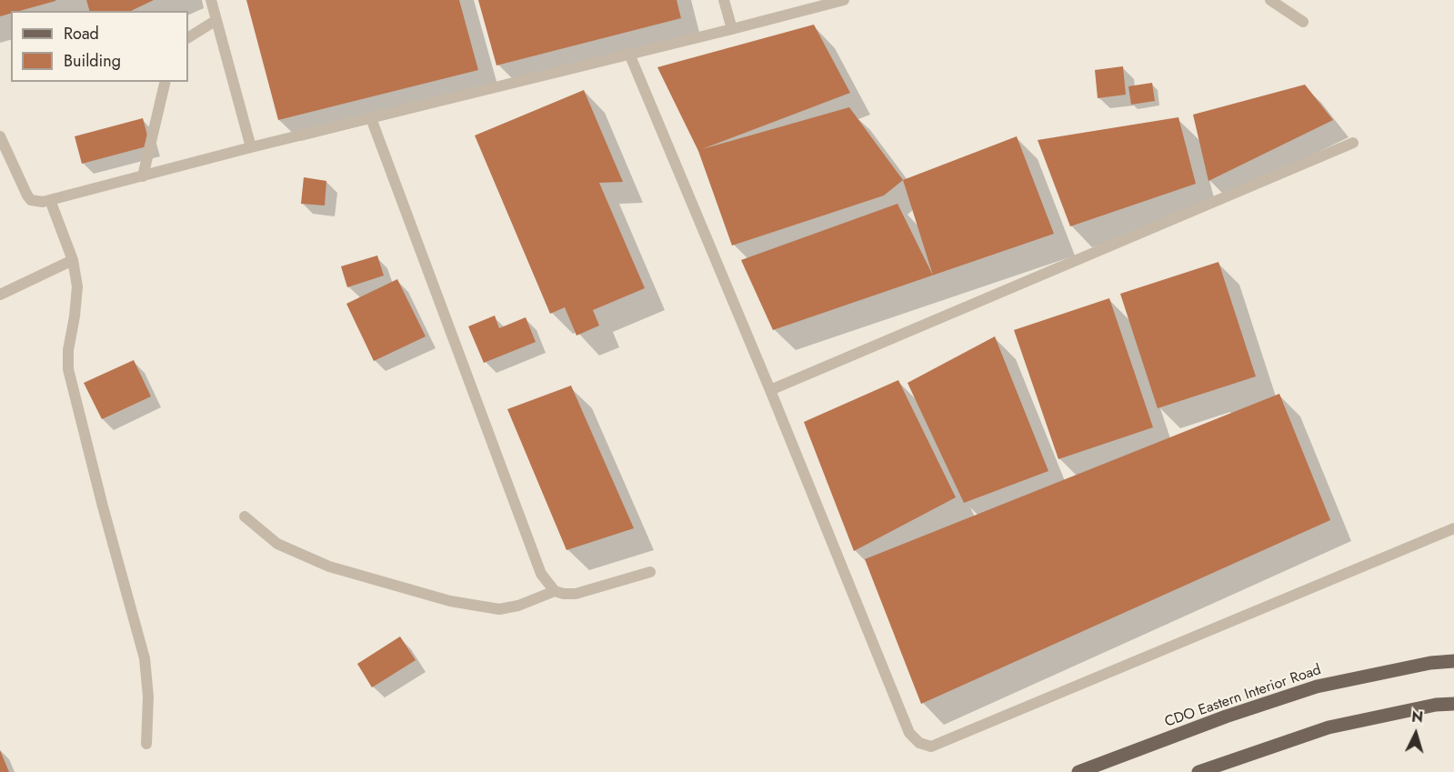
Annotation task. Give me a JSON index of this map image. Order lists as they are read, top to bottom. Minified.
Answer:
{"streets":{"main road":["CDO Eastern Interior Road"]},"legend":["Road","Building"],"north":"top"}
